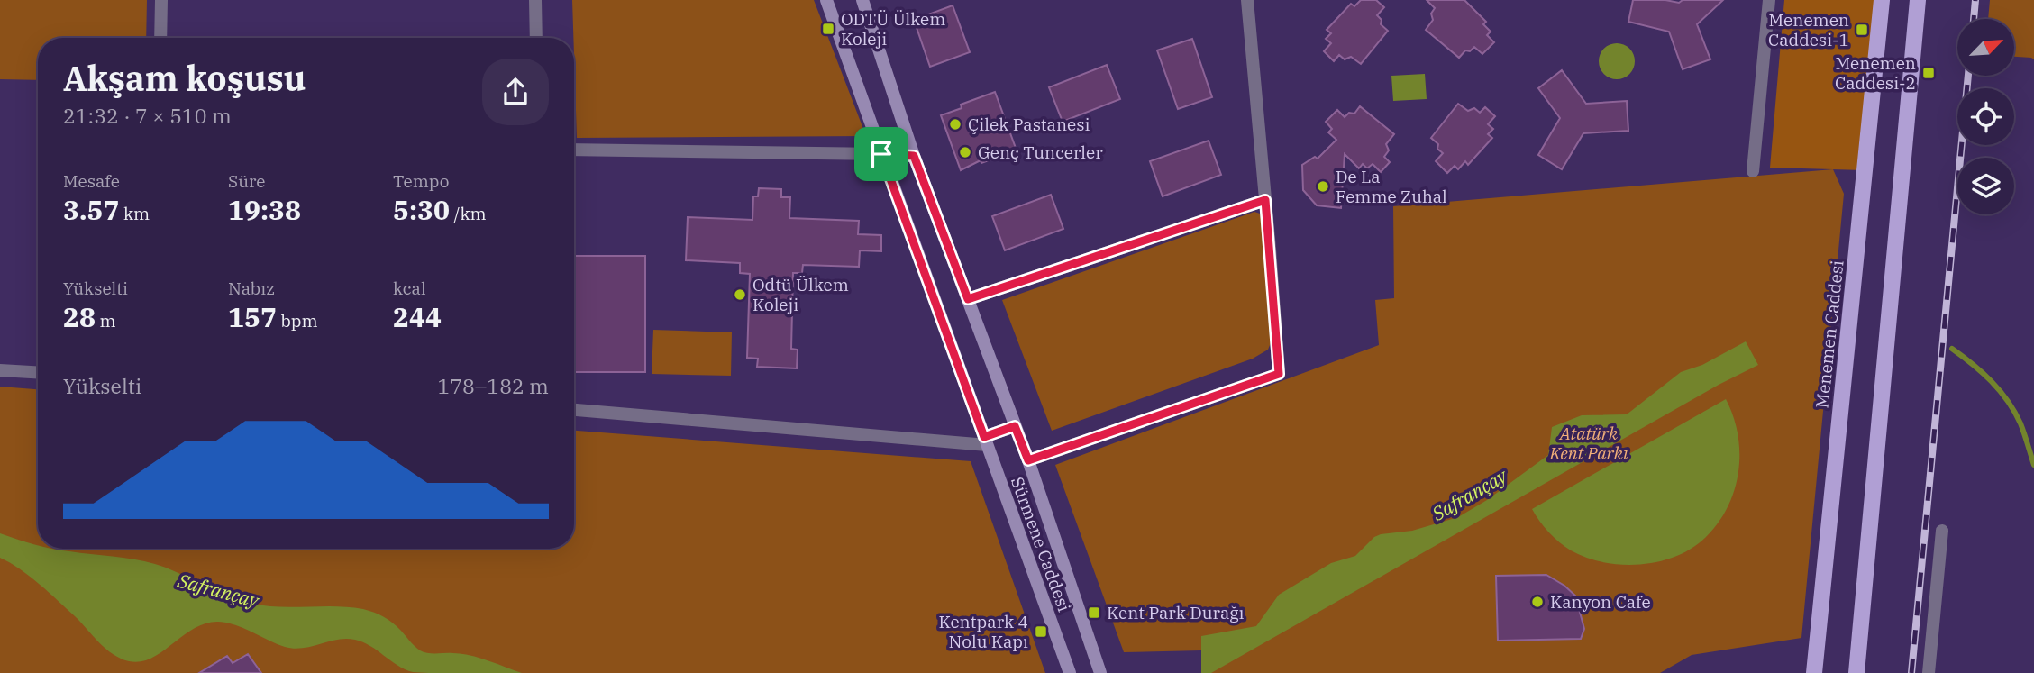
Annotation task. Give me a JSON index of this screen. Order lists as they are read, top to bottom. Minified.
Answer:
{"streets":{"main road":["Menemen Caddesi","Sürmene Caddesi"]},"water":["Safrançay"],"parks":["Atatürk Kent Parkı"],"places":{"transit":["ODTÜ Ülkem Koleji","Menemen Caddesi-1","Menemen Caddesi-2","Kent Park Durağı","Kentpark 4 Nolu Kapı"],"other":["Çilek Pastanesi","Genç Tuncerler","De La Femme Zuhal","Odtü Ülkem Koleji","Kanyon Cafe"]},"north":"top right","page":{"heading":["Akşam koşusu","21:32 · 7 × 510 m"],"stats":[["Mesafe","3.57 km"],["Süre","19:38"],["Tempo","5:30 /km"],["Yükselti","28 m"],["Nabız","157 bpm"],["kcal","244"]],"chart":["Yükselti","178–182 m"]}}
